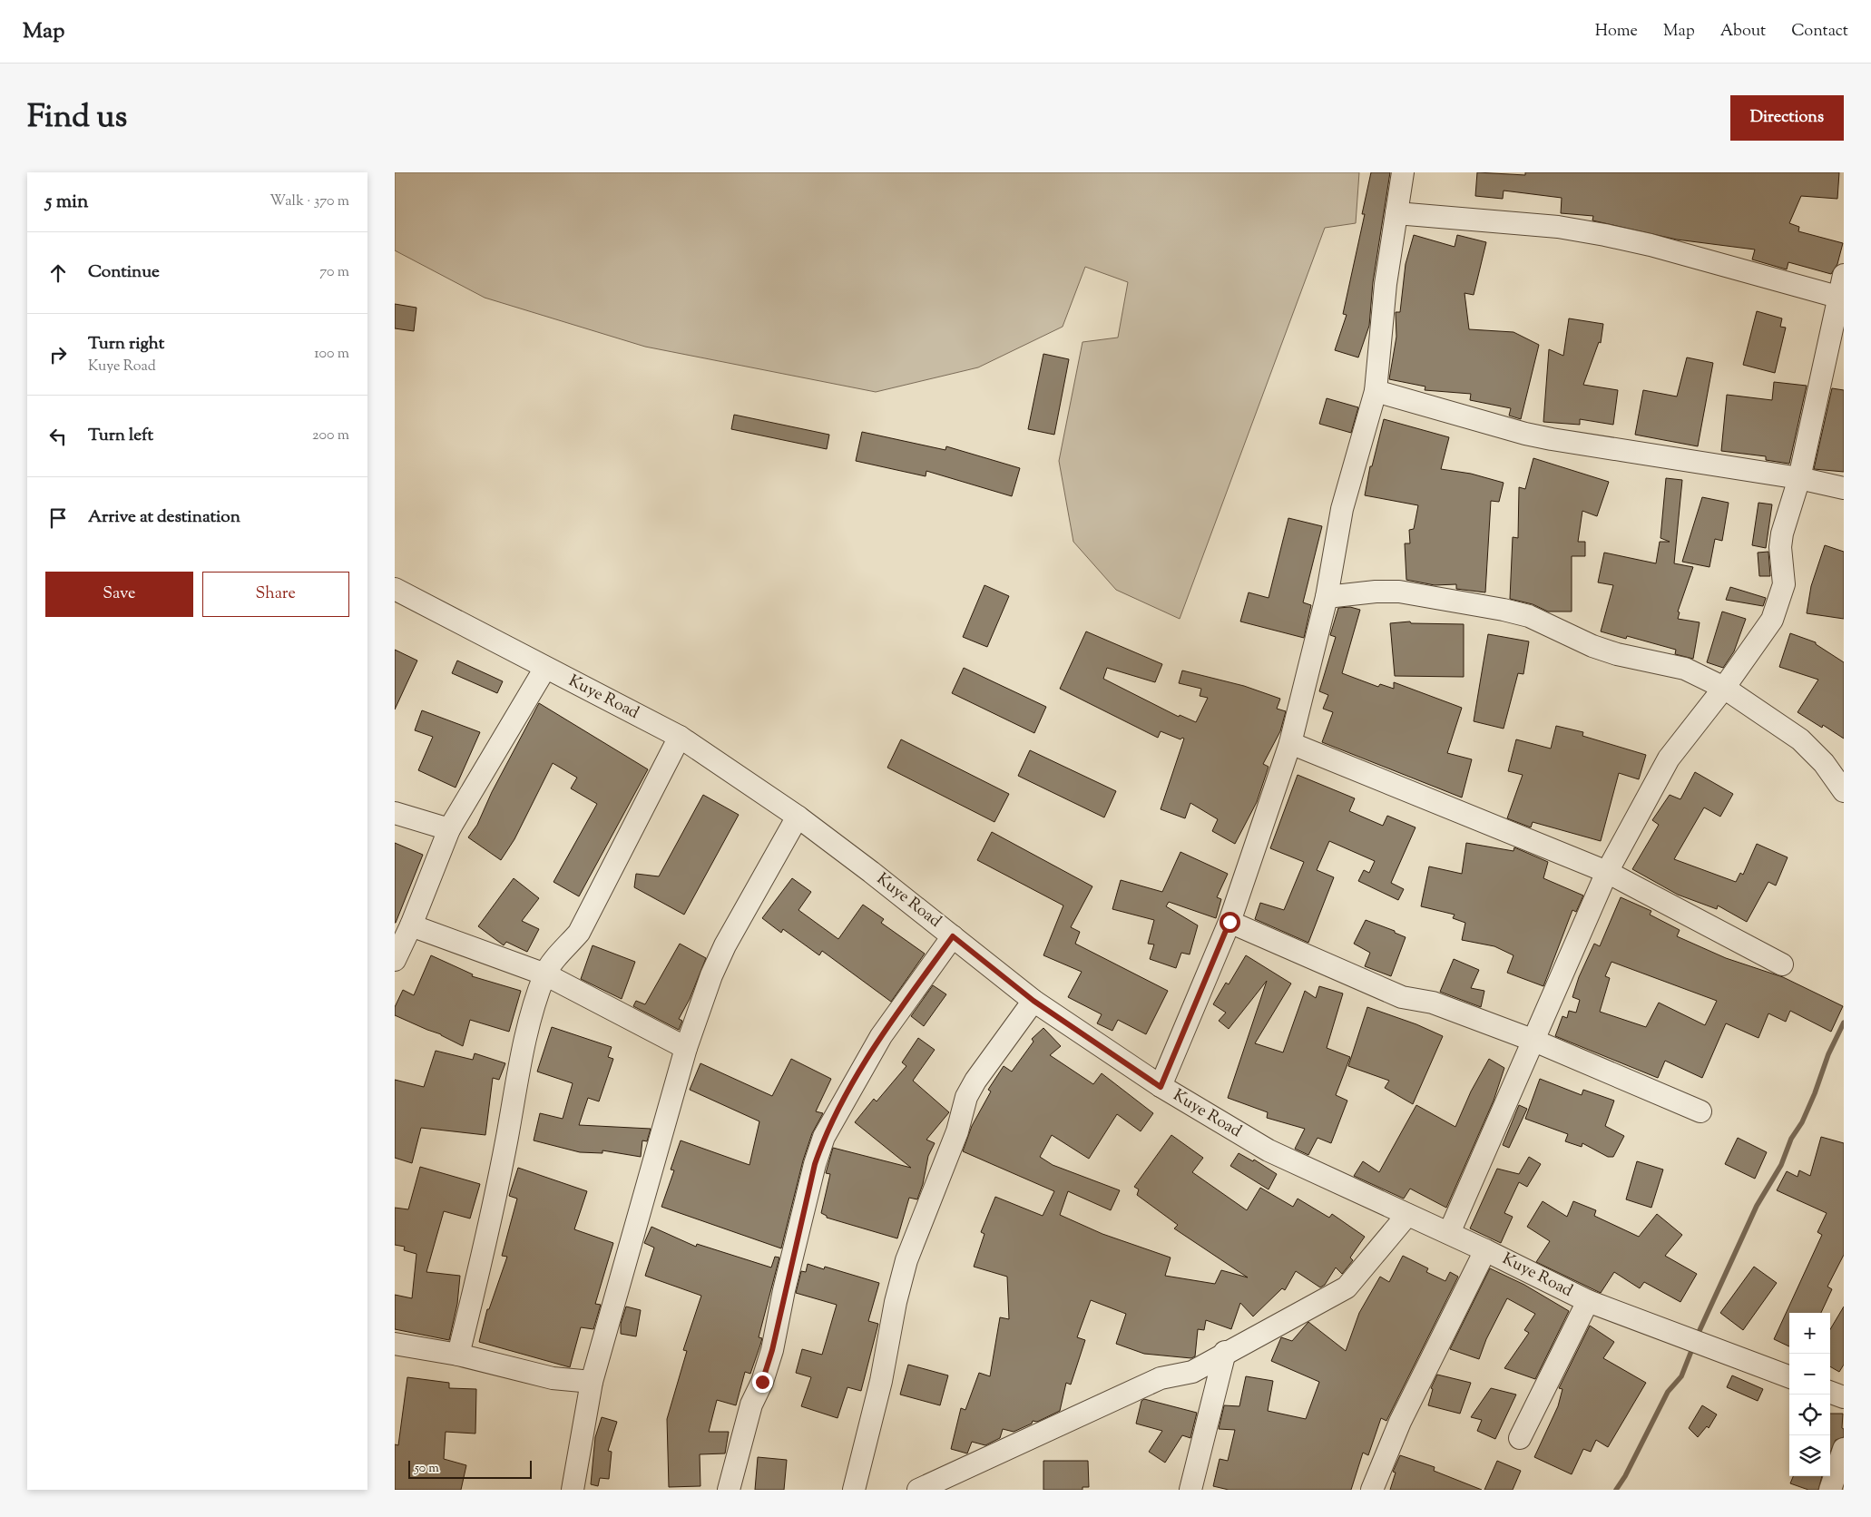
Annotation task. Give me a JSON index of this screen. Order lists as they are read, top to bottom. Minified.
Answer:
{"streets":{"street":["Kuye Road"]},"scale_bar":"50 m","page":{"header":"Map","nav":["Home","Map","About","Contact"],"title":"Find us","buttons":["Directions",["Save","Share"]],"heading":["5 min","Walk · 370 m"],"list":[["Continue","70 m"],["Turn right","Kuye Road","100 m"],["Turn left","200 m"],"Arrive at destination"],"map_buttons":["+","−"],"scale":"50 m"}}
